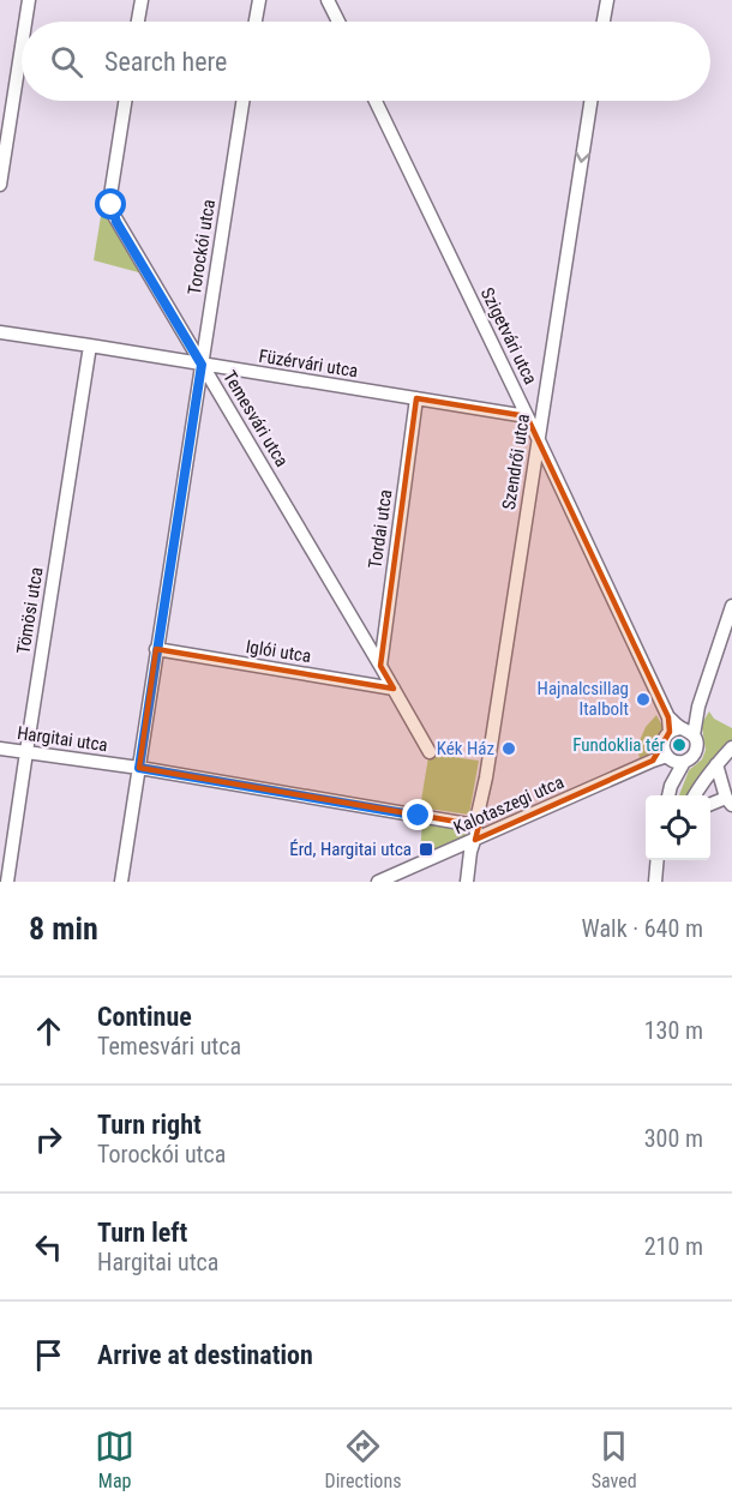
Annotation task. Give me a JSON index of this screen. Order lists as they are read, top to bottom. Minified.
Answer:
{"streets":{"street":["Torockói utca","Szigetvári utca","Füzérvári utca","Temesvári utca","Szendrői utca","Tordai utca","Tömösi utca","Iglói utca","Hargitai utca","Kalotaszegi utca"]},"crossings":[["Torockói utca","Füzérvári utca"],["Torockói utca","Temesvári utca"],["Torockói utca","Iglói utca"],["Torockói utca","Hargitai utca"],["Szigetvári utca","Füzérvári utca"],["Szigetvári utca","Szendrői utca"],["Szigetvári utca","Kalotaszegi utca"],["Füzérvári utca","Temesvári utca"],["Füzérvári utca","Tordai utca"],["Füzérvári utca","Tömösi utca"],["Temesvári utca","Tordai utca"],["Temesvári utca","Iglói utca"],["Szendrői utca","Hargitai utca"],["Szendrői utca","Kalotaszegi utca"],["Tömösi utca","Hargitai utca"]],"one_way":["Szendrői utca"],"places":{"other":["Hajnalcsillag Italbolt","Fundoklia tér","Kék Ház"],"transit":["Érd, Hargitai utca"]},"page":{"search":"Search here","heading":["8 min","Walk · 640 m"],"list":[["Continue","Temesvári utca","130 m"],["Turn right","Torockói utca","300 m"],["Turn left","Hargitai utca","210 m"],"Arrive at destination"],"nav":["Map","Directions","Saved"]}}
